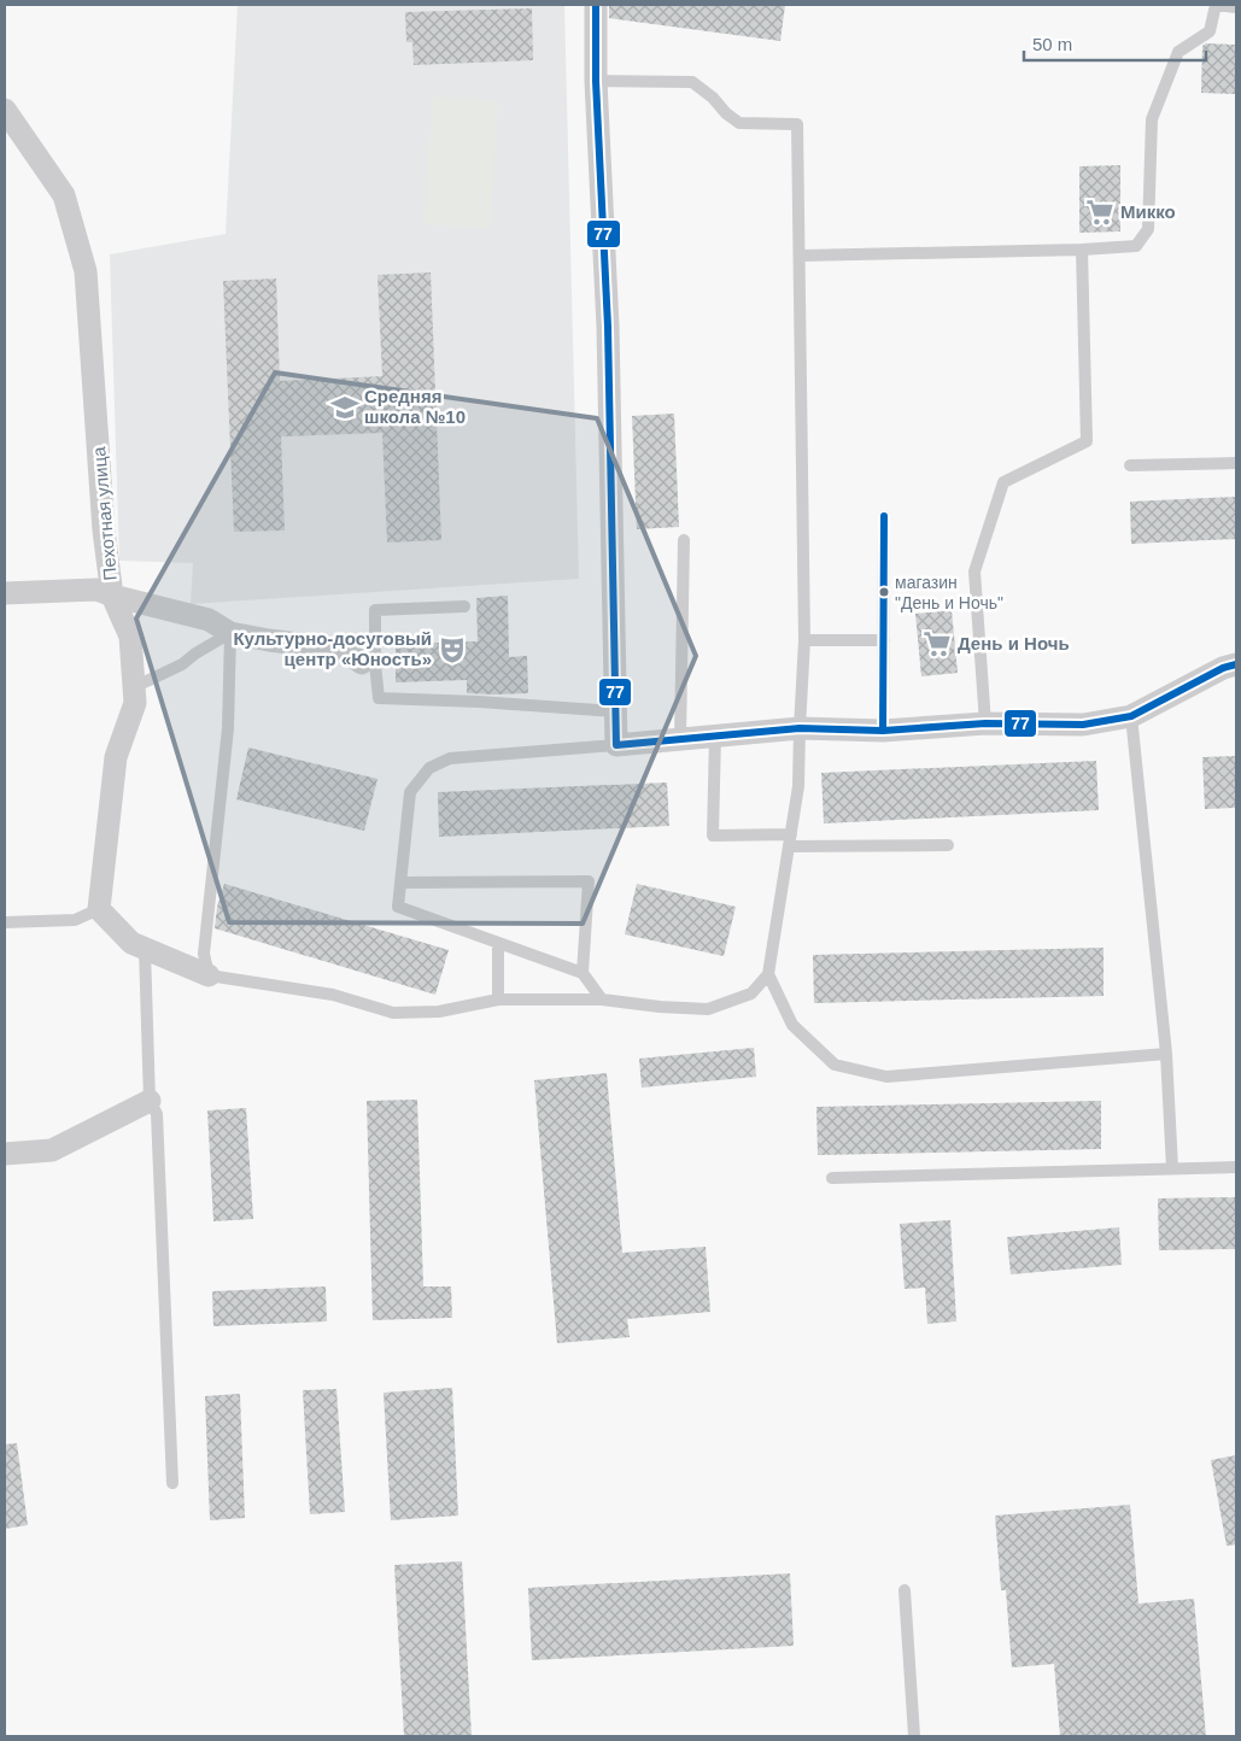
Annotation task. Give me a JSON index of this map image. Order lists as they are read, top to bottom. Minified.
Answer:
{"streets":{"street":["Пехотная улица"]},"places":{"supermarket":["Микко","День и Ночь"],"school or university":["Средняя школа №10"],"other":["магазин \"День и Ночь\""],"theatre":["Культурно-досуговый центр «Юность»"]},"lines":["transit line 77"],"scale_bar":"50 m"}
